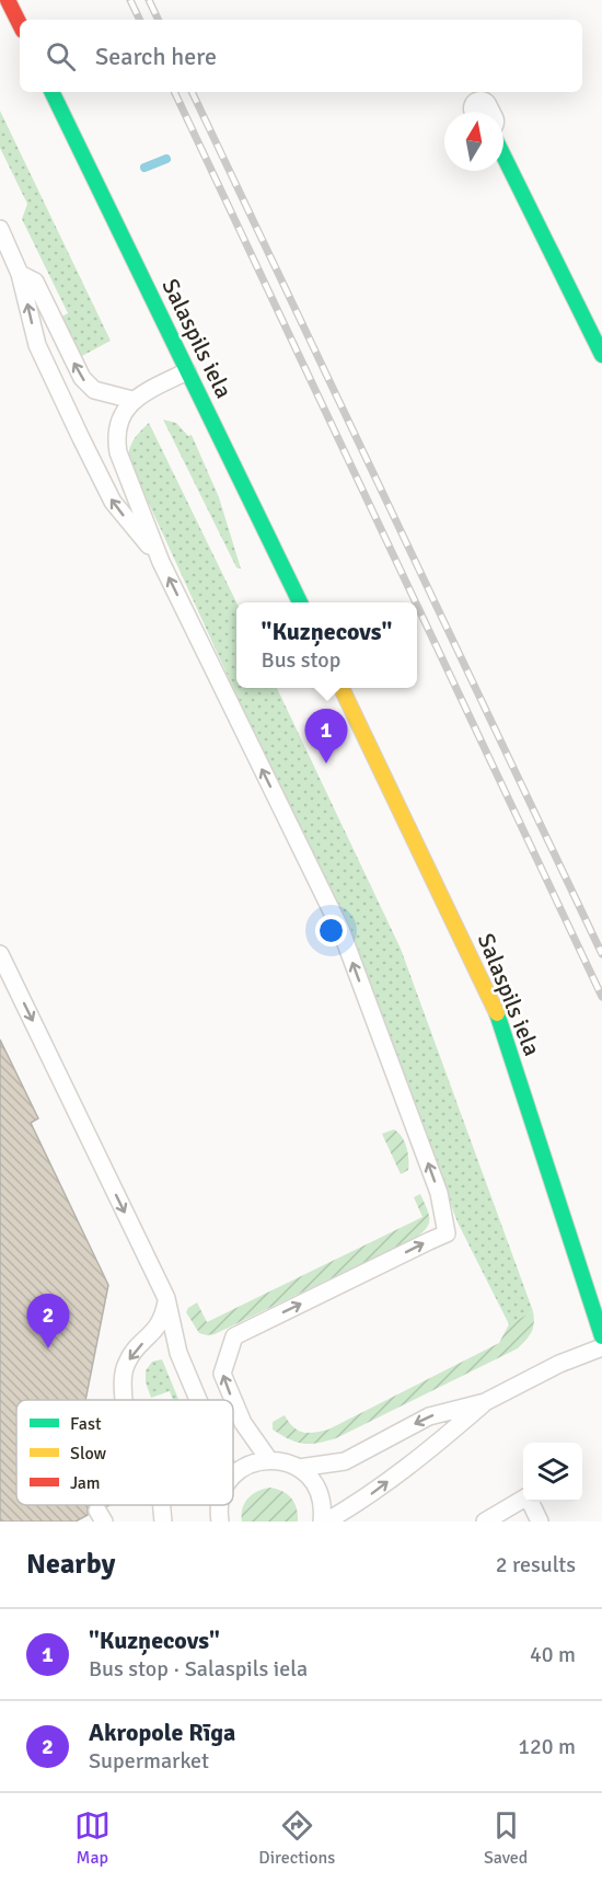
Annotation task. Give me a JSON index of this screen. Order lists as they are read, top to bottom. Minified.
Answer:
{"streets":{"street":["Salaspils iela"]},"legend":["Fast","Slow","Jam"],"north":"top","page":{"search":"Search here","popup":["\"Kuzņecovs\"","Bus stop"],"pins":["1","2"],"heading":["Nearby","2 results"],"list":[{"mark":"1","name":"\"Kuzņecovs\"","note":"Bus stop · Salaspils iela","value":"40 m"},{"mark":"2","name":"Akropole Rīga","note":"Supermarket","value":"120 m"}],"nav":["Map","Directions","Saved"]}}
